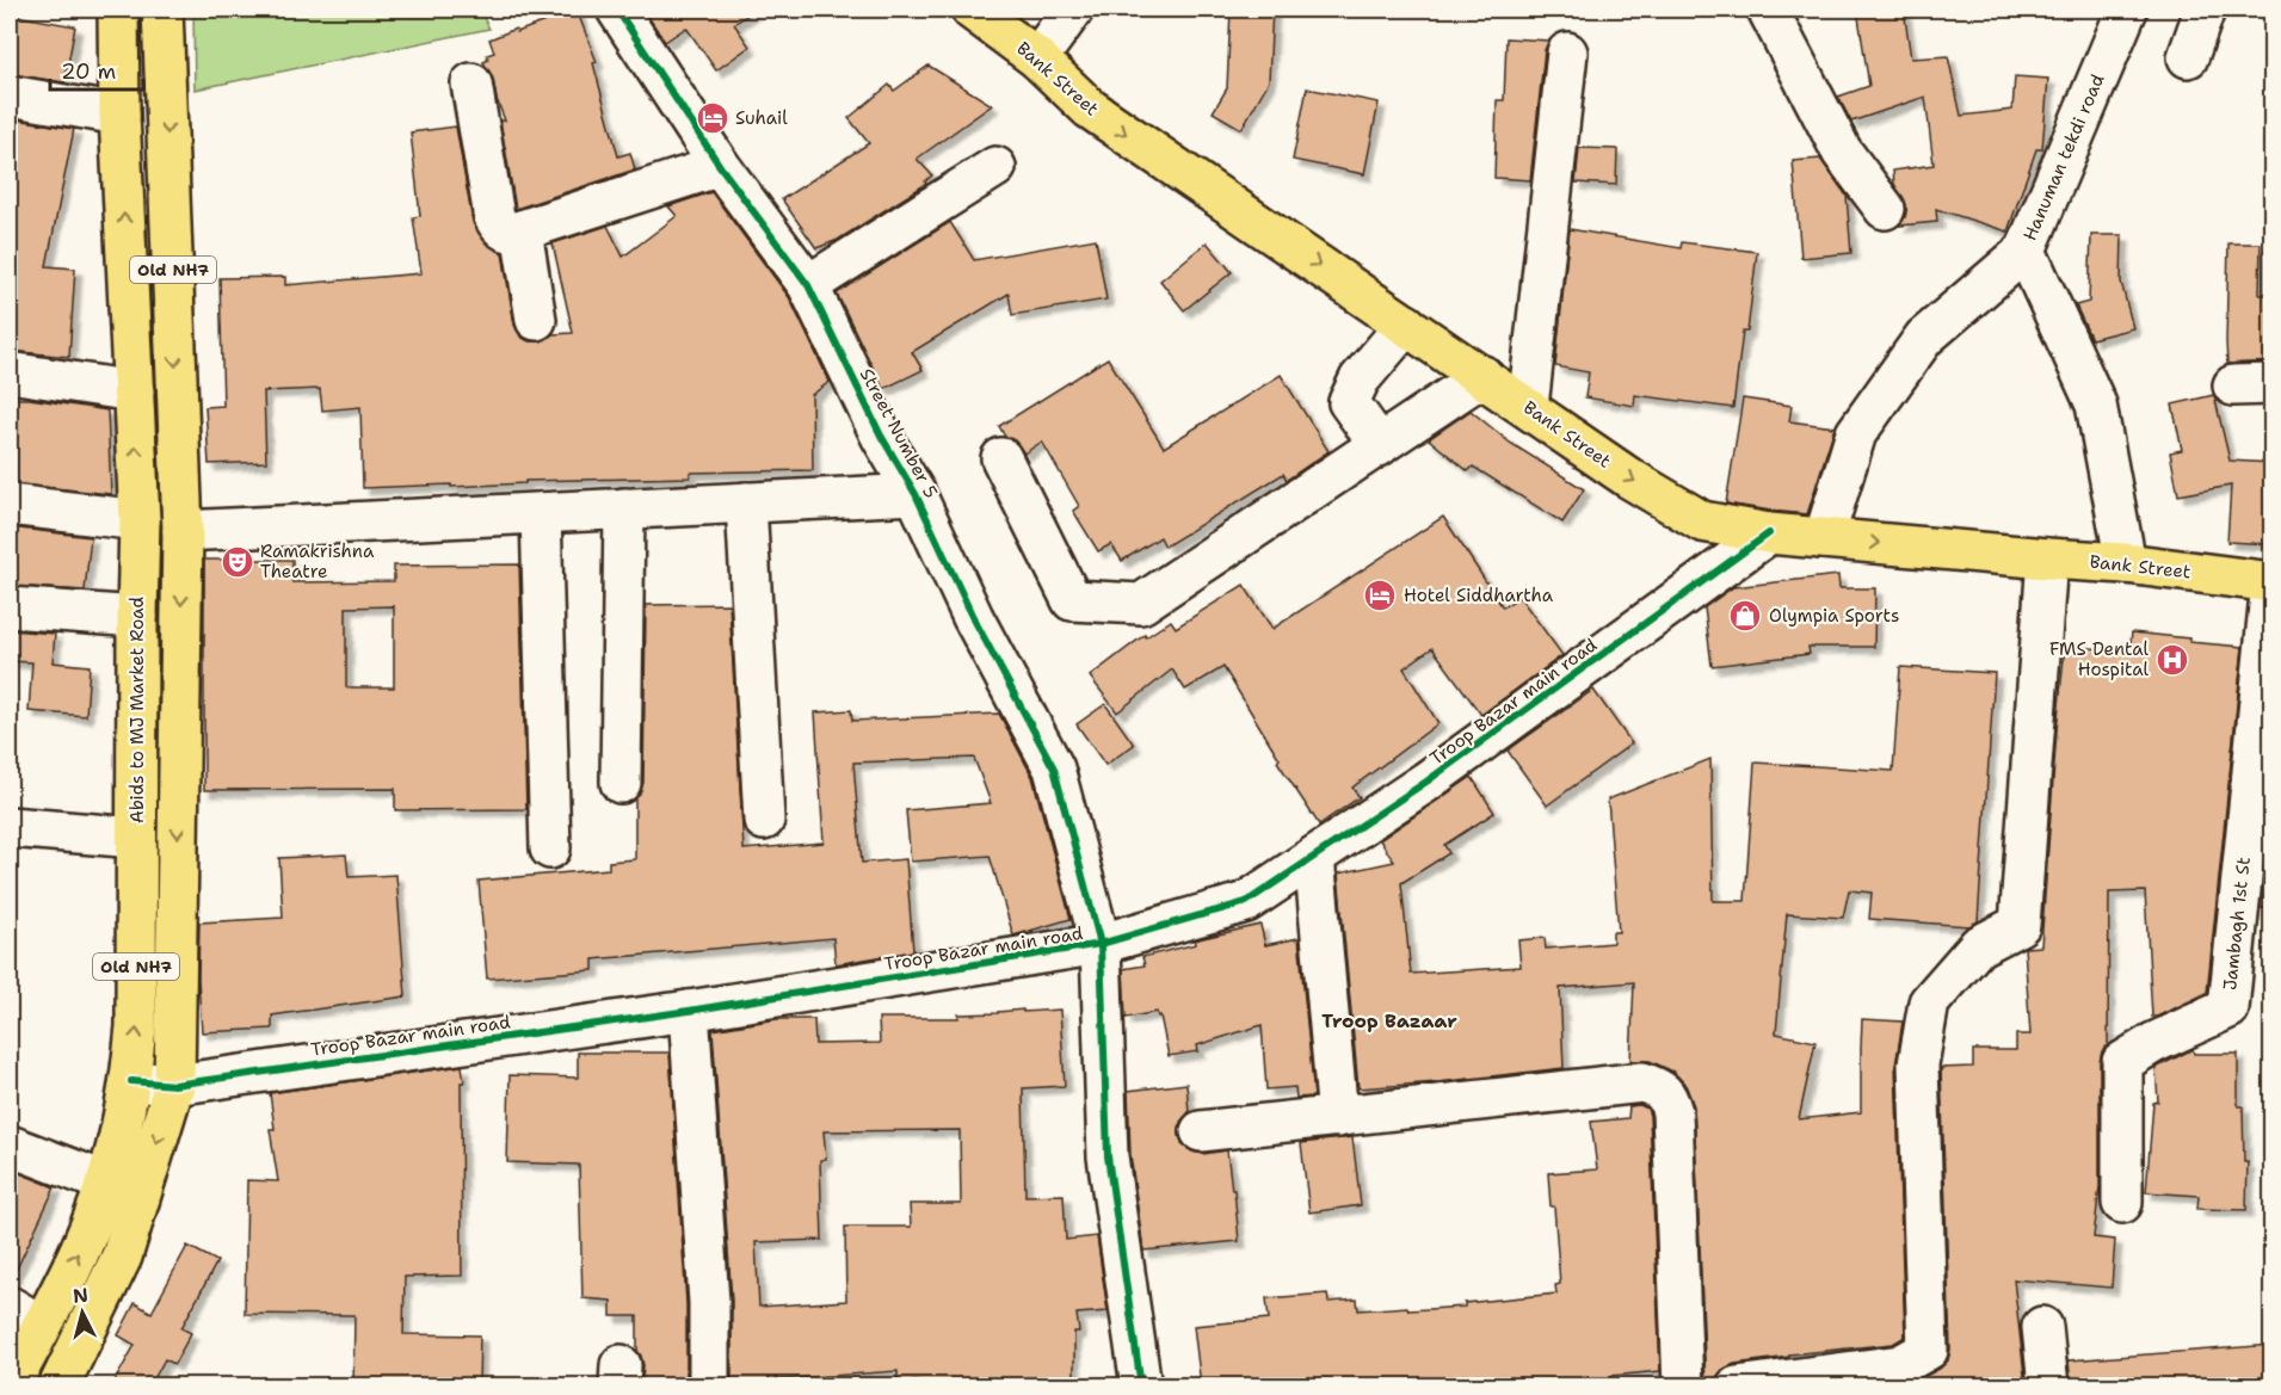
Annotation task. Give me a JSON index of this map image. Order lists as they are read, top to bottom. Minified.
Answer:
{"streets":{"main road":["Bank Street","Old NH7","Abids to MJ Market Road"],"street":["Hanuman tekdi road","Street Number 5","Troop Bazar main road","Jambagh 1st St"]},"crossings":[["Bank Street","Hanuman tekdi road"],["Bank Street","Troop Bazar main road"],["Bank Street","Jambagh 1st St"],["Old NH7","Troop Bazar main road"],["Street Number 5","Troop Bazar main road"],["Troop Bazar main road","Abids to MJ Market Road"]],"one_way":["Bank Street"],"districts":["Troop Bazaar"],"places":{"hotel":["Suhail","Hotel Siddhartha"],"theatre":["Ramakrishna Theatre"],"shop":["Olympia Sports"],"hospital":["FMS Dental Hospital"]},"scale_bar":"20 m","north":"top"}
